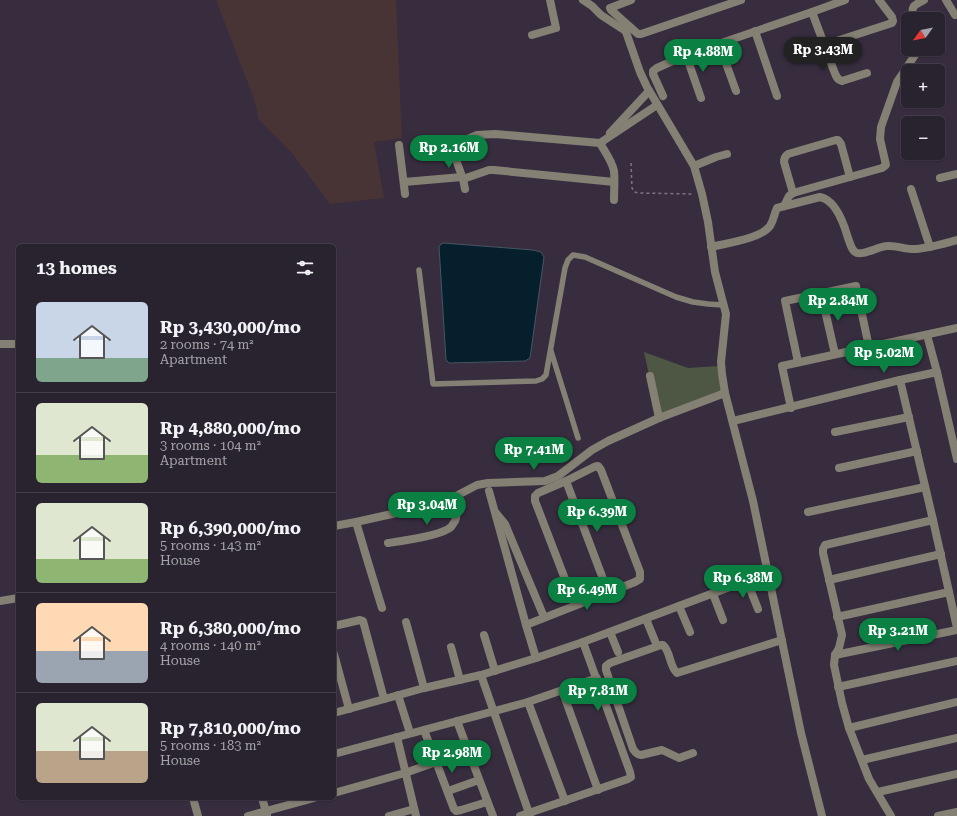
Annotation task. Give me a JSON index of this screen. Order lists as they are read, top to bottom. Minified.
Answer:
{"north":"bottom left","page":{"map_buttons":["+","−"],"price":["Rp 3.43M","Rp 4.88M","Rp 2.16M","Rp 2.84M","Rp 5.02M","Rp 7.41M","Rp 3.04M","Rp 6.39M","Rp 6.38M","Rp 6.49M","Rp 3.21M","Rp 7.81M","Rp 2.98M"],"heading":"13 homes","list":[{"name":"Rp 3,430,000/mo","note":"2 rooms · 74 m² · Apartment"},{"name":"Rp 4,880,000/mo","note":"3 rooms · 104 m² · Apartment"},{"name":"Rp 6,390,000/mo","note":"5 rooms · 143 m² · House"},{"name":"Rp 6,380,000/mo","note":"4 rooms · 140 m² · House"},{"name":"Rp 7,810,000/mo","note":"5 rooms · 183 m² · House"}]}}
